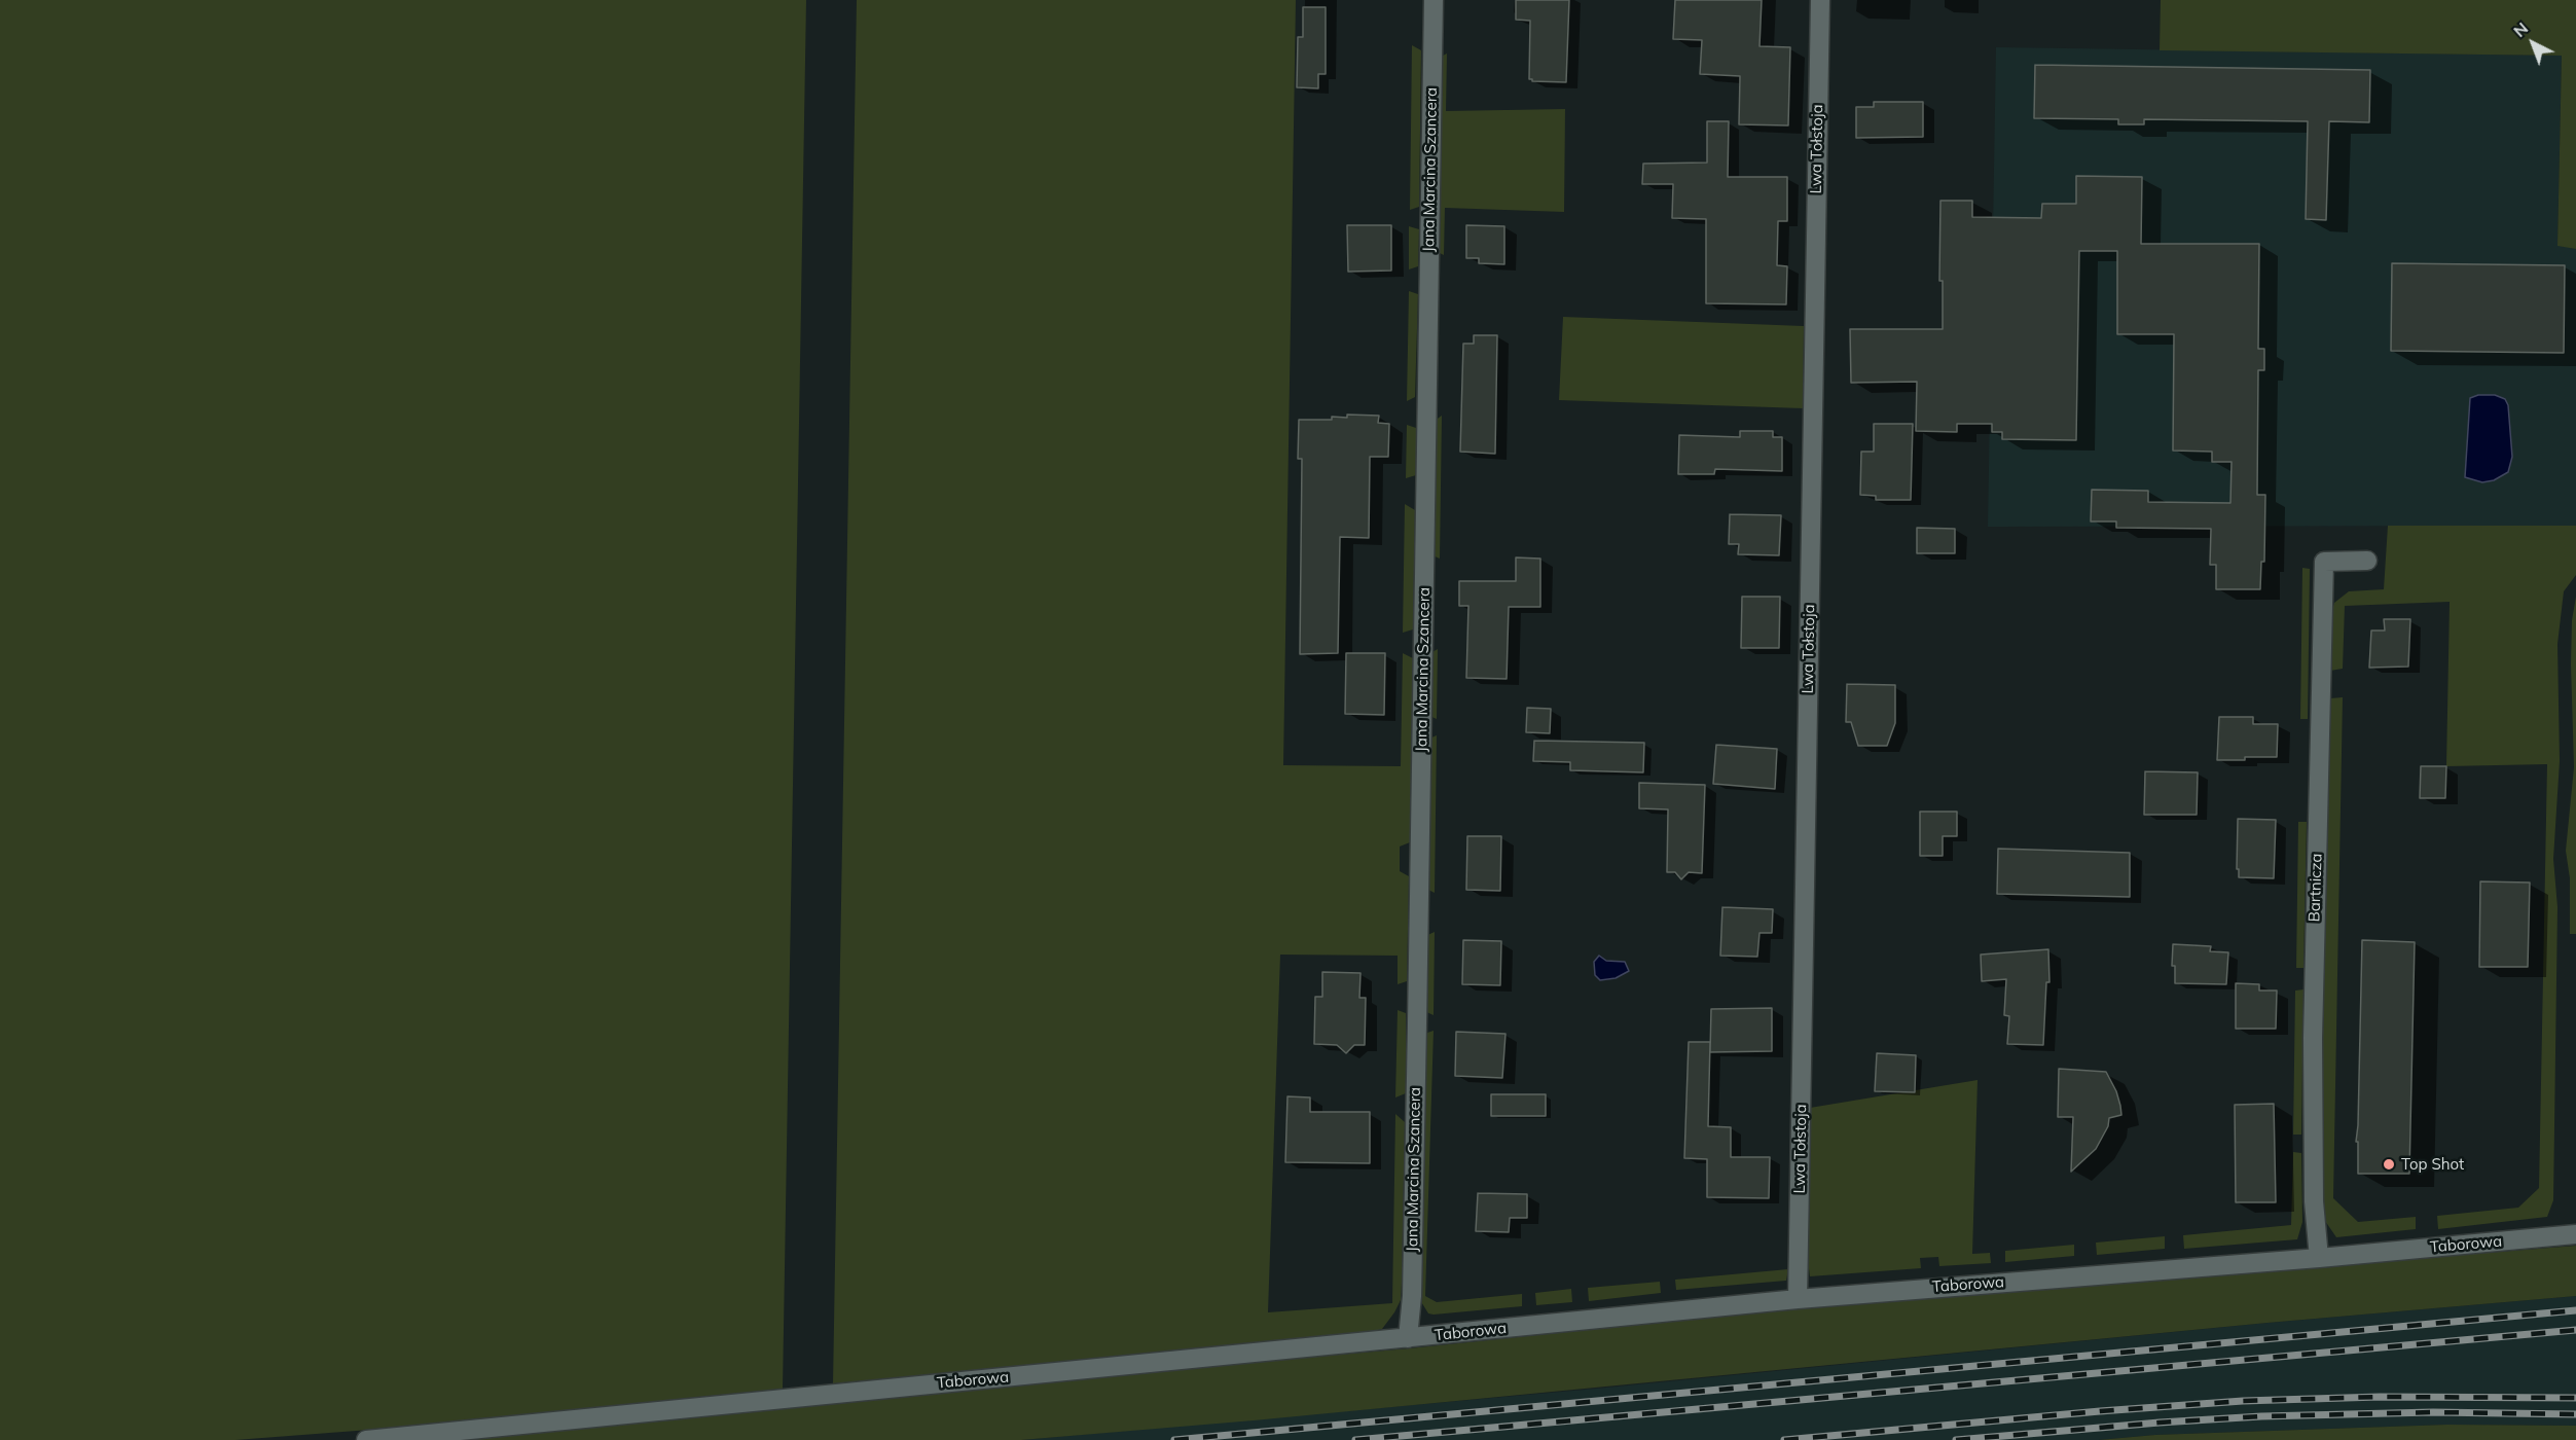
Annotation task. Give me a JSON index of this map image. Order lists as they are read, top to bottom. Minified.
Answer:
{"streets":{"street":["Lwa Tołstoja","Jana Marcina Szancera","Bartnicza","Taborowa"]},"crossings":[["Lwa Tołstoja","Taborowa"],["Jana Marcina Szancera","Taborowa"],["Bartnicza","Taborowa"]],"places":["Top Shot"],"north":"top left"}
